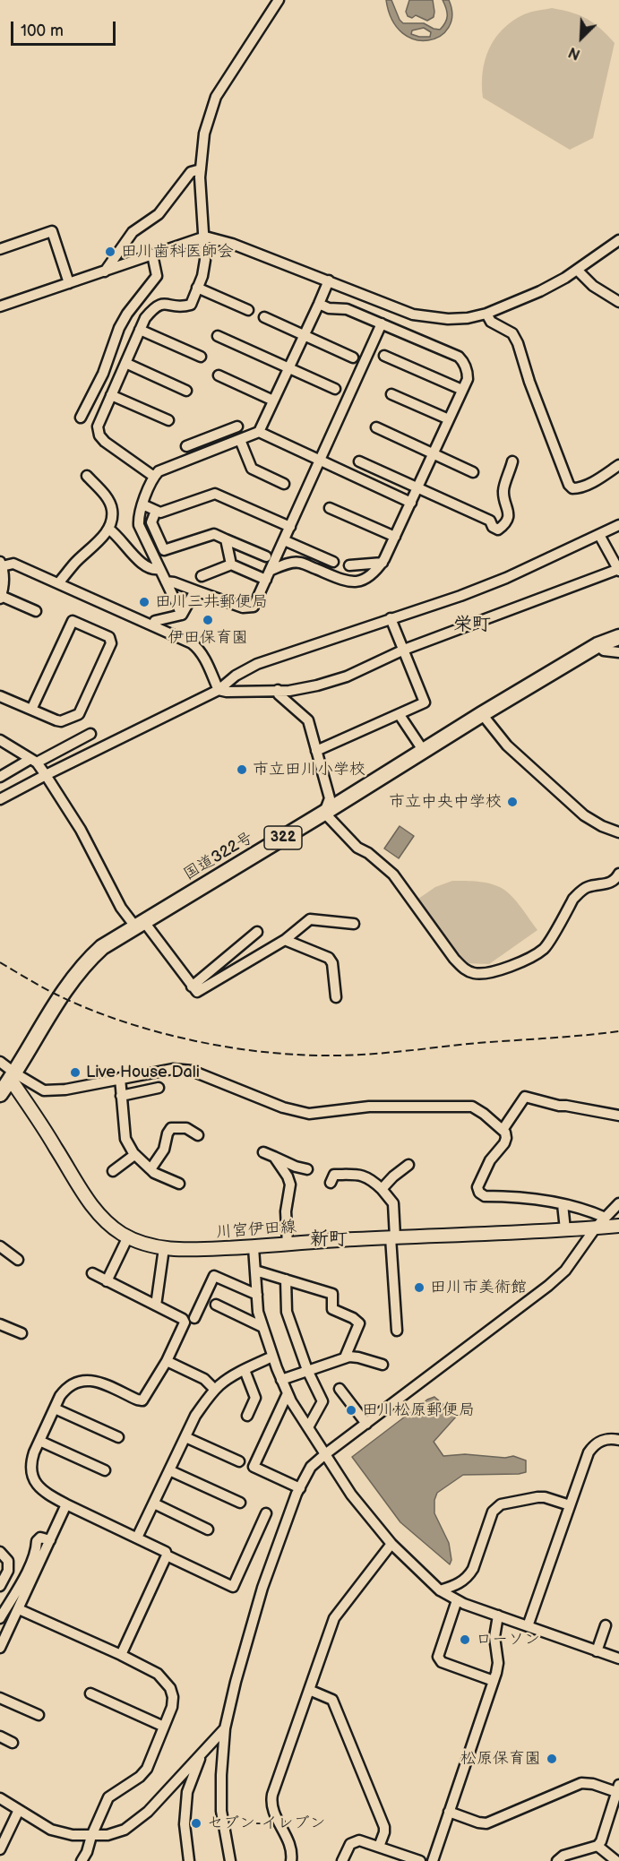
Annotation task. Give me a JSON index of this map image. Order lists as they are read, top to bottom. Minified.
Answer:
{"streets":{"highway":["322","国道322号"],"main road":["川宮伊田線"]},"crossings":[["国道322号","川宮伊田線"]],"districts":["栄町","新町"],"places":["田川歯科医師会","田川三井郵便局","伊田保育園","市立田川小学校","市立中央中学校","Live House Dali","田川市美術館","田川松原郵便局","ローソン","松原保育園","セブン-イレブン"],"scale_bar":"100 m","north":"bottom left"}
